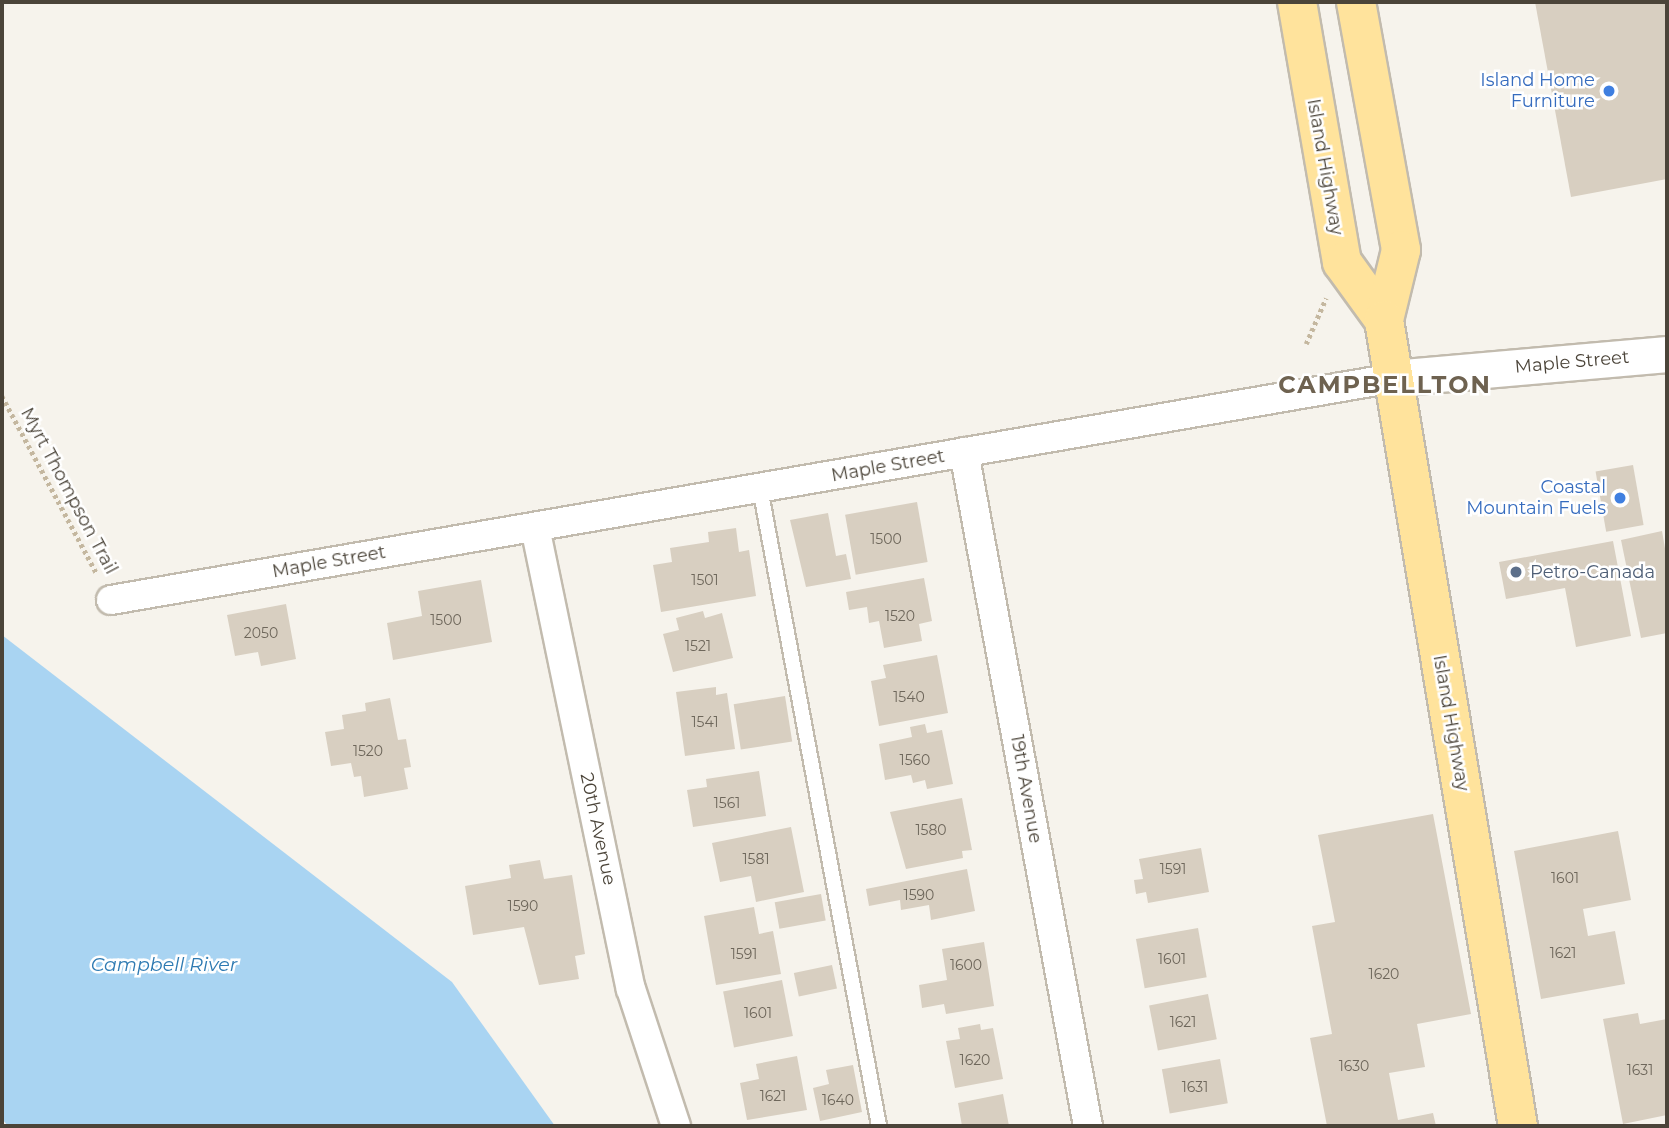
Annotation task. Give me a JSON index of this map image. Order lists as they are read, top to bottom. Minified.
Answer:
{"streets":{"main road":["Island Highway"],"street":["Maple Street","19th Avenue","20th Avenue"],"path":["Myrt Thompson Trail"]},"crossings":[["Island Highway","Maple Street"],["Maple Street","Myrt Thompson Trail"],["Maple Street","19th Avenue"],["Maple Street","20th Avenue"]],"districts":["CAMPBELLTON"],"water":["Campbell River"],"places":["Island Home Furniture","Coastal Mountain Fuels","Petro-Canada"],"house_numbers":["1500","1501","1520","1500","2050","1521","1540","1541","1520","1560","1561","1580","1581","1591","1601","1590","1590","1621","1591","1601","1600","1620","1601","1621","1620","1630","1631","1631","1621","1640"]}
